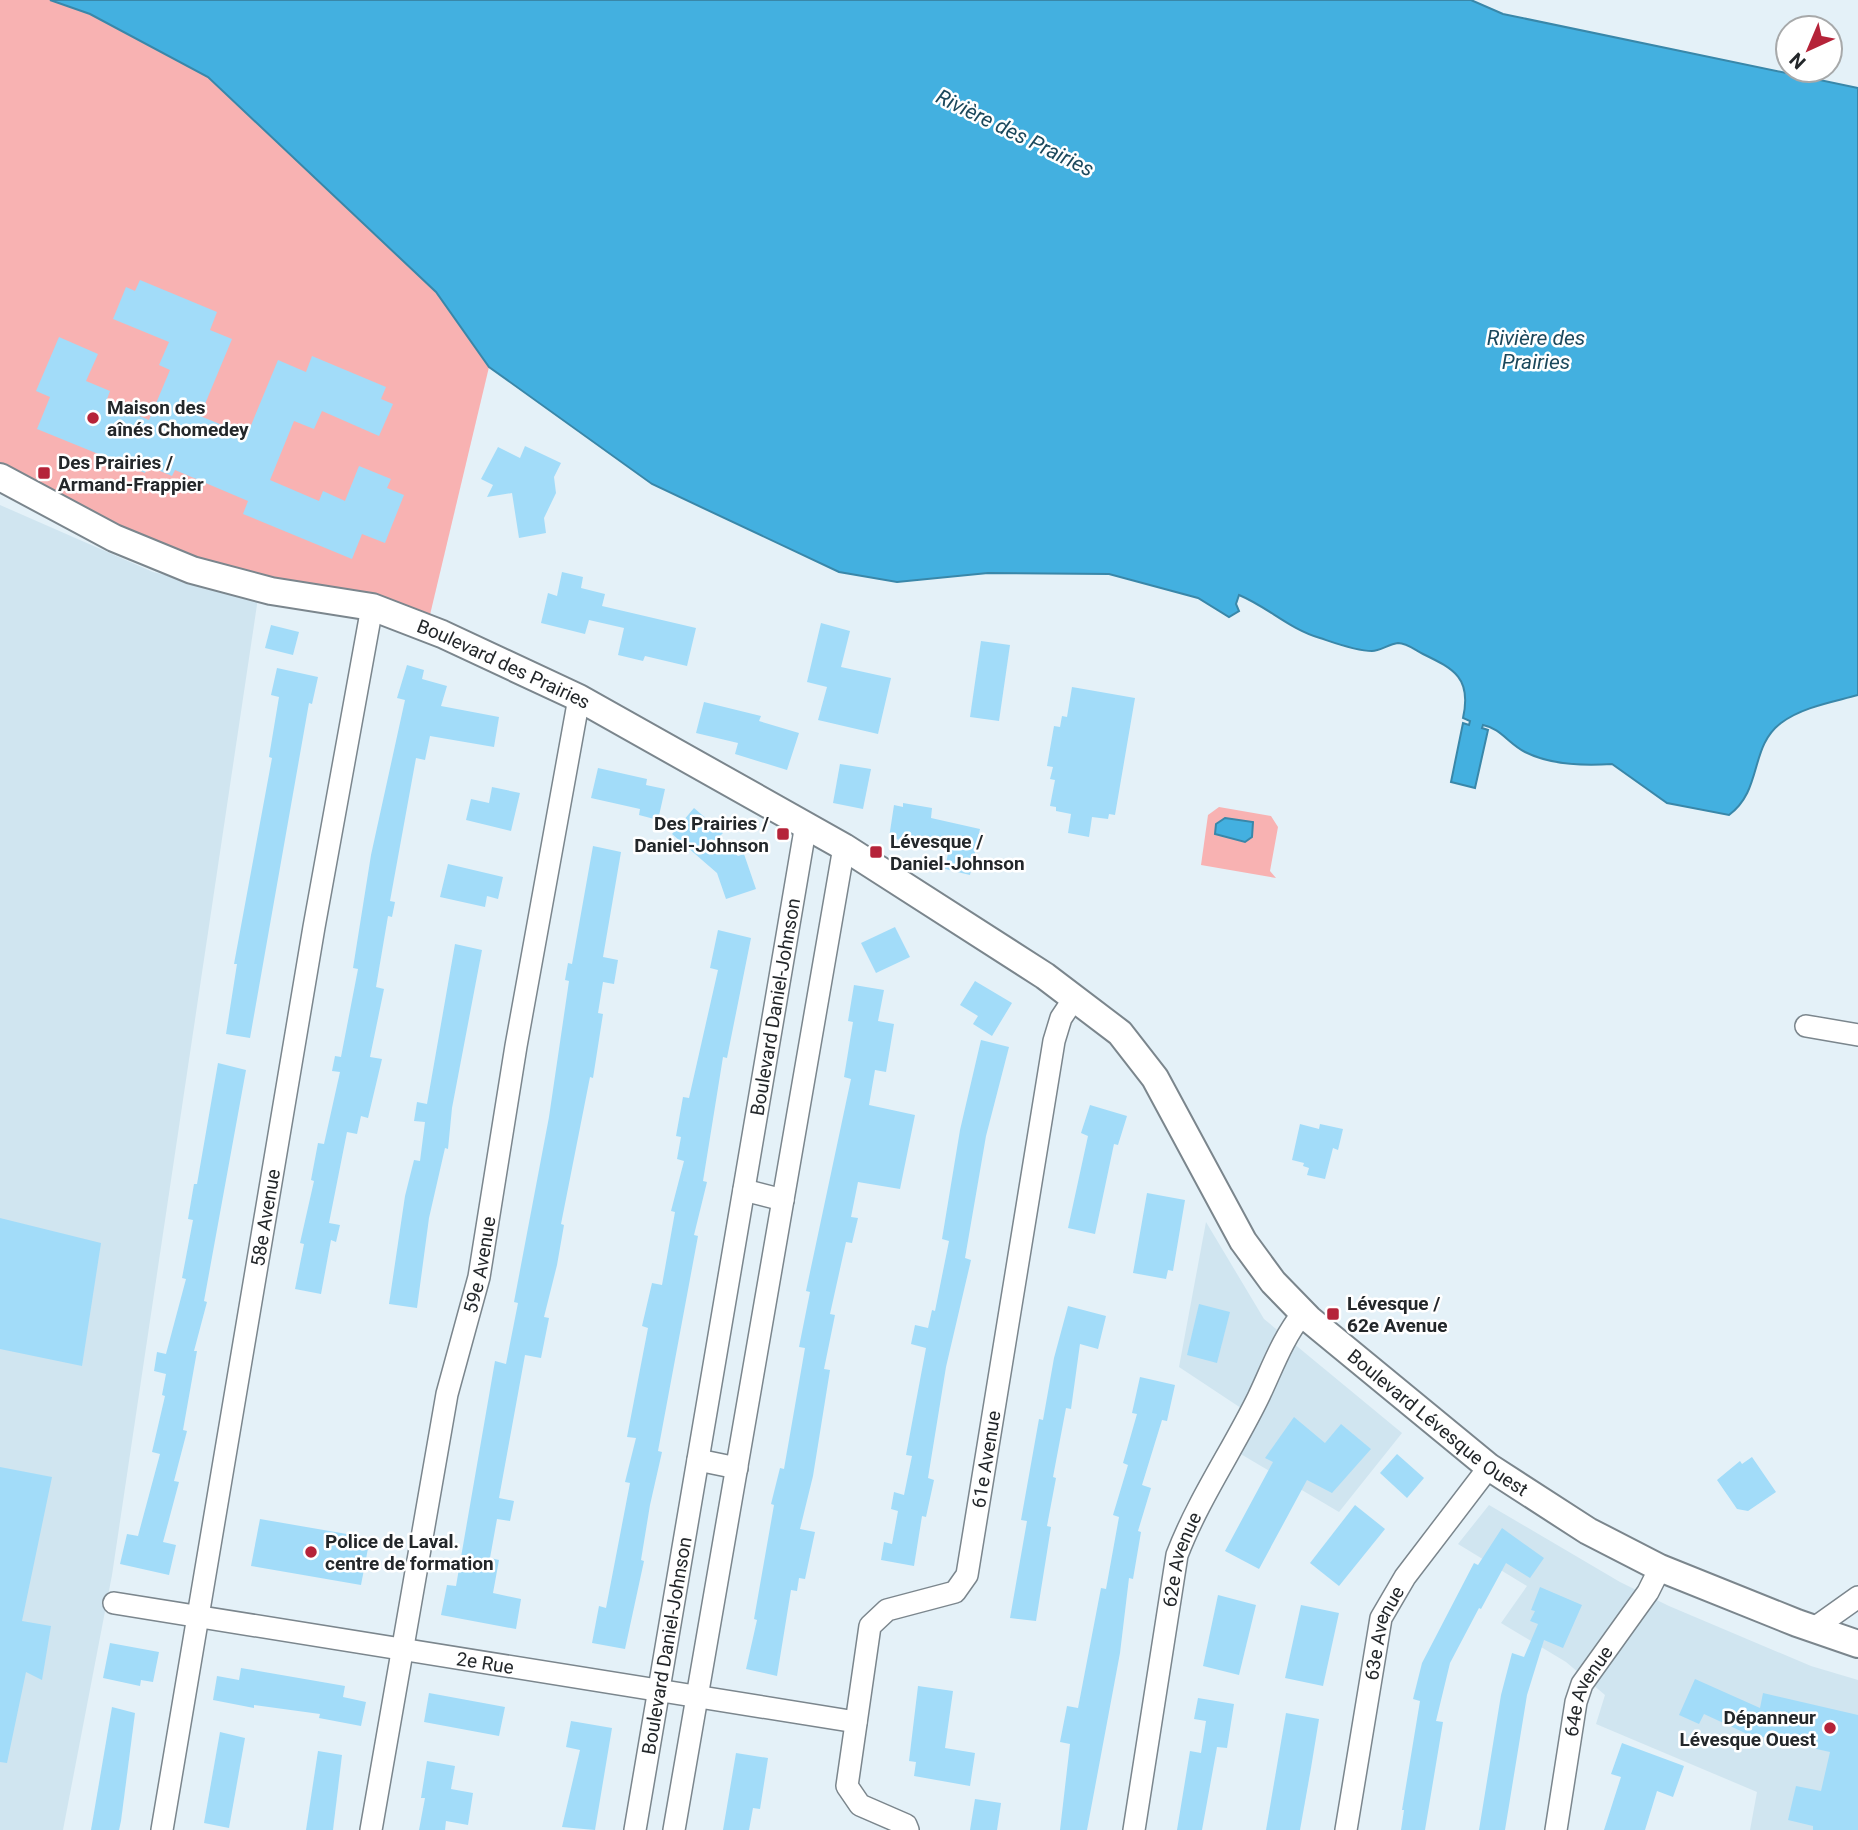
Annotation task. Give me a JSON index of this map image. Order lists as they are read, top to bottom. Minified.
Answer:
{"streets":{"street":["Boulevard des Prairies","Boulevard Daniel-Johnson","58e Avenue","59e Avenue","Boulevard Lévesque Ouest","61e Avenue","62e Avenue","63e Avenue","2e Rue","64e Avenue"]},"crossings":[["Boulevard des Prairies","Boulevard Daniel-Johnson"],["Boulevard des Prairies","58e Avenue"],["Boulevard des Prairies","59e Avenue"],["Boulevard des Prairies","Boulevard Lévesque Ouest"],["Boulevard Daniel-Johnson","2e Rue"],["58e Avenue","2e Rue"],["59e Avenue","2e Rue"],["Boulevard Lévesque Ouest","61e Avenue"],["Boulevard Lévesque Ouest","62e Avenue"],["Boulevard Lévesque Ouest","63e Avenue"],["Boulevard Lévesque Ouest","64e Avenue"],["61e Avenue","2e Rue"]],"water":["Rivière des Prairies"],"places":{"other":["Maison des aînés Chomedey","Police de Laval. centre de formation","Dépanneur Lévesque Ouest"],"transit":["Des Prairies / Armand-Frappier","Des Prairies / Daniel-Johnson","Lévesque / Daniel-Johnson","Lévesque / 62e Avenue"]},"north":"bottom left"}
